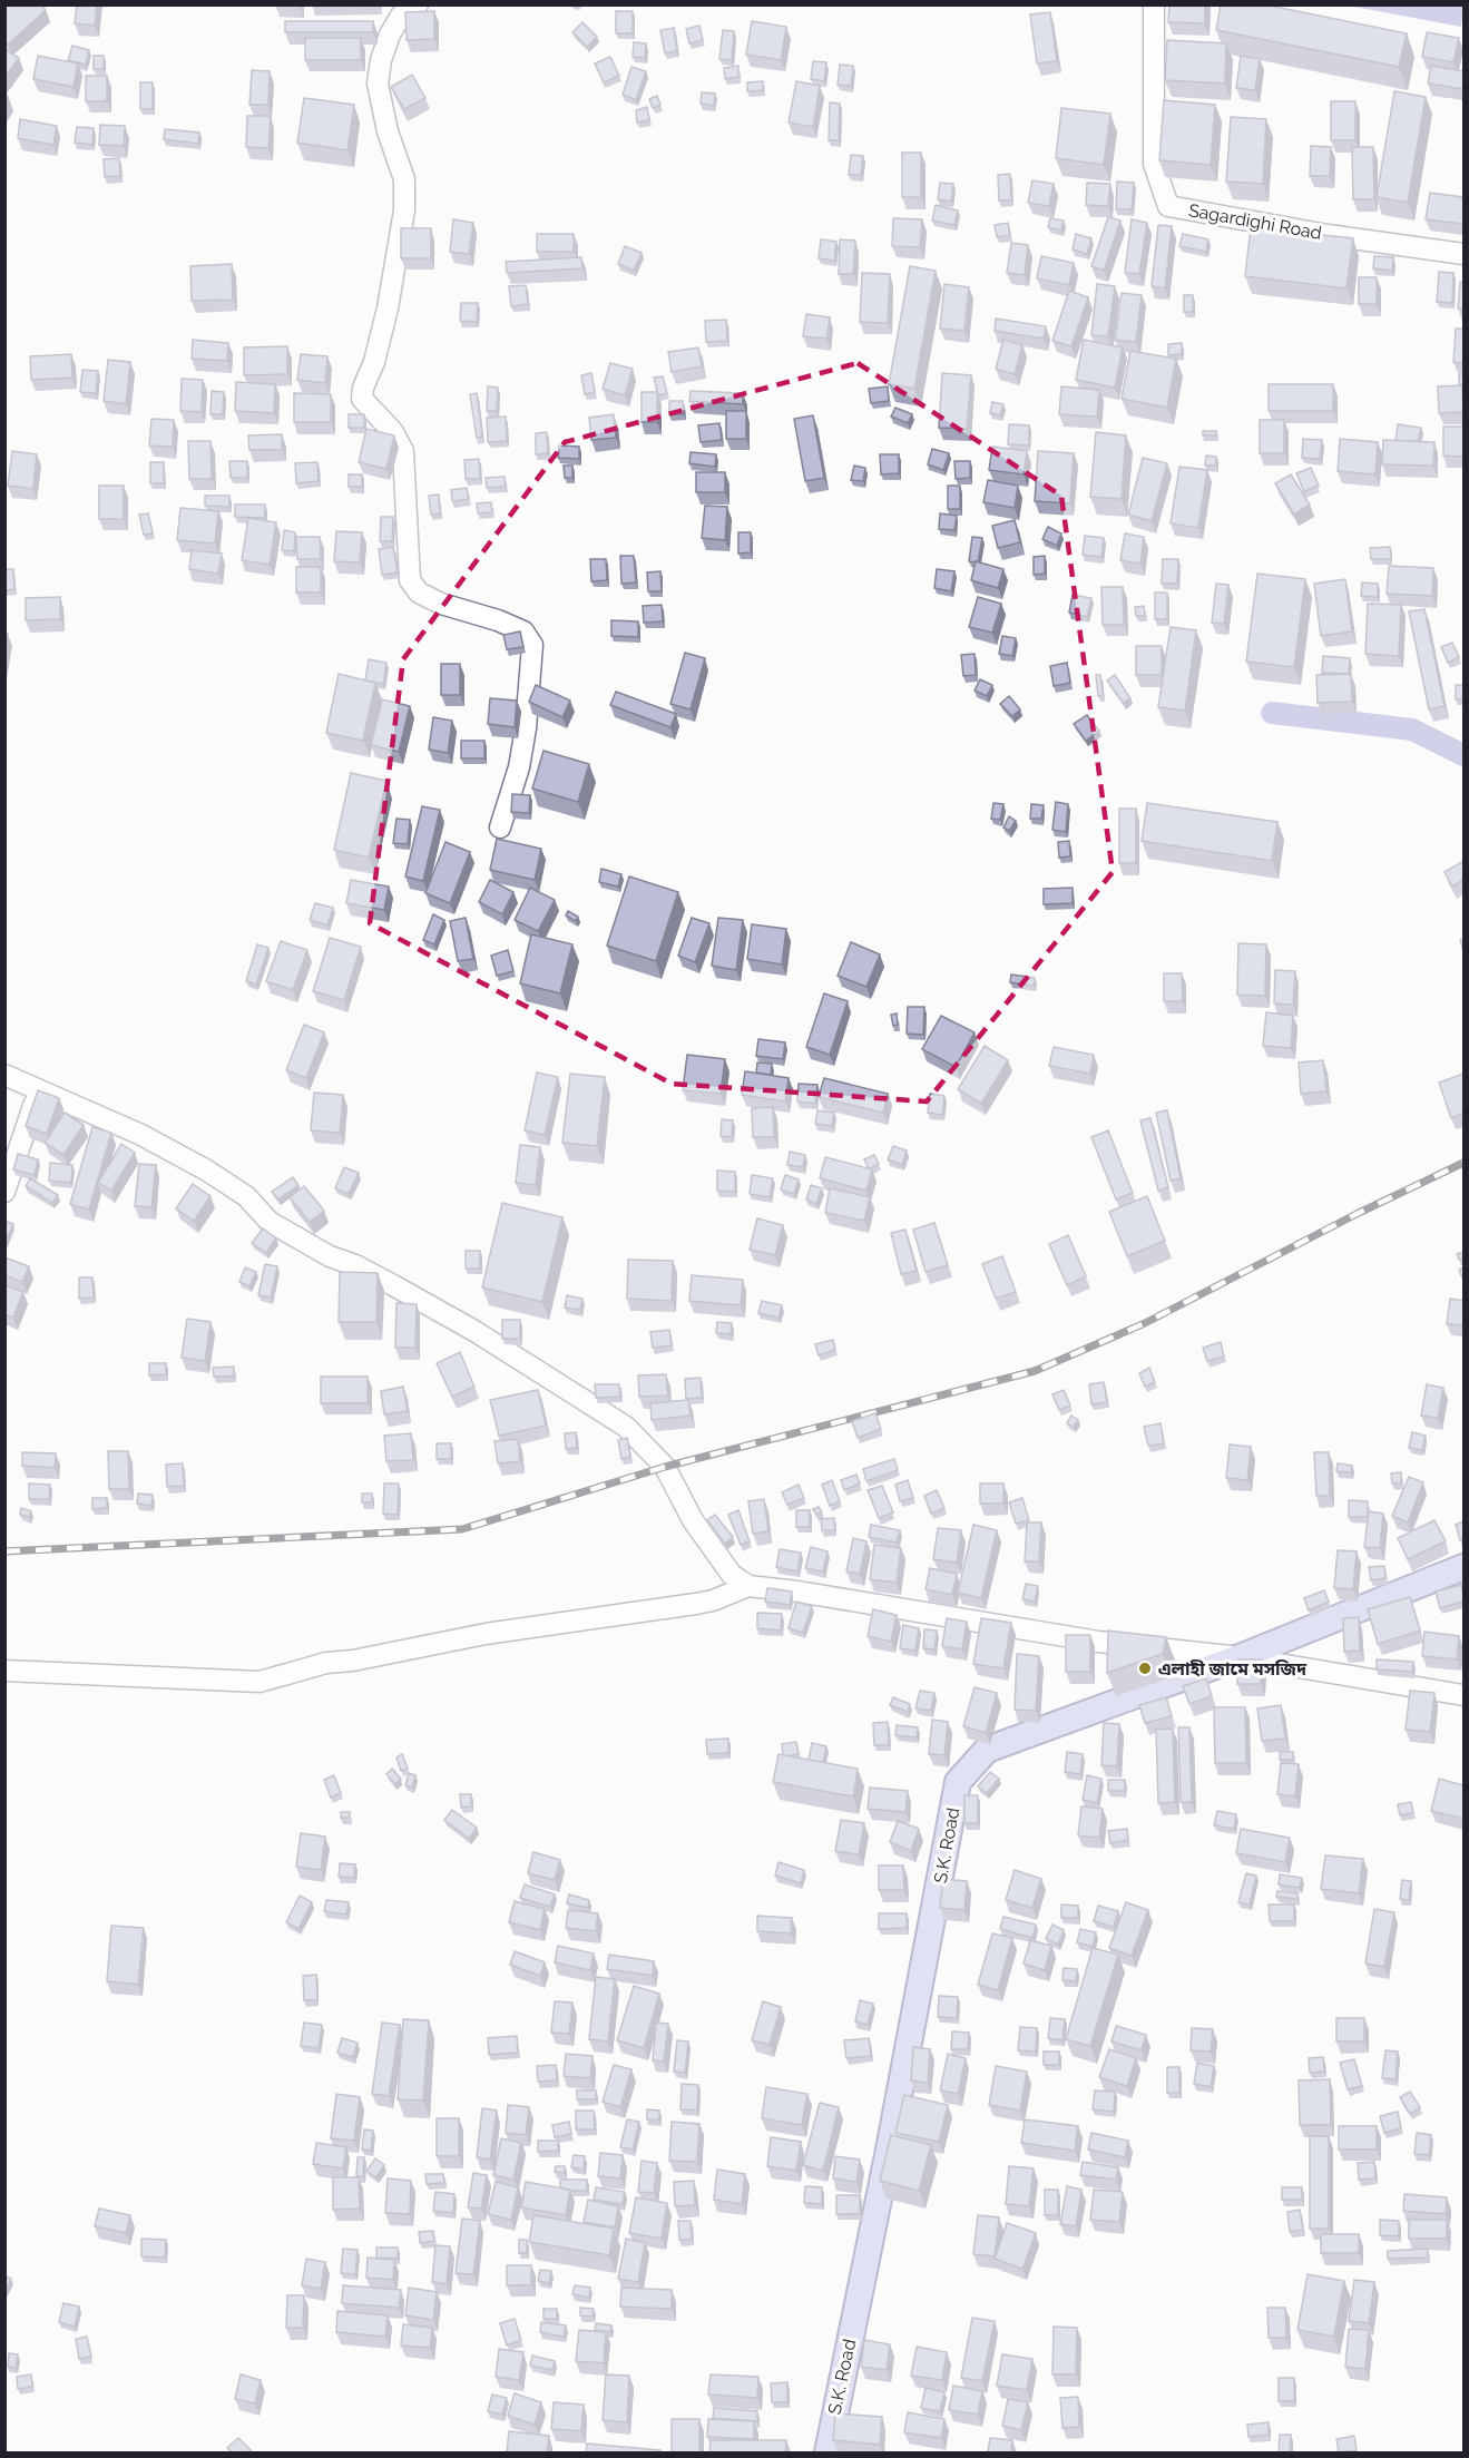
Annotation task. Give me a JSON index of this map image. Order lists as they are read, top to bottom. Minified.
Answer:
{"streets":{"main road":["S.K. Road"],"street":["Sagardighi Road"]},"places":["এলাহী জামে মসজিদ"]}
